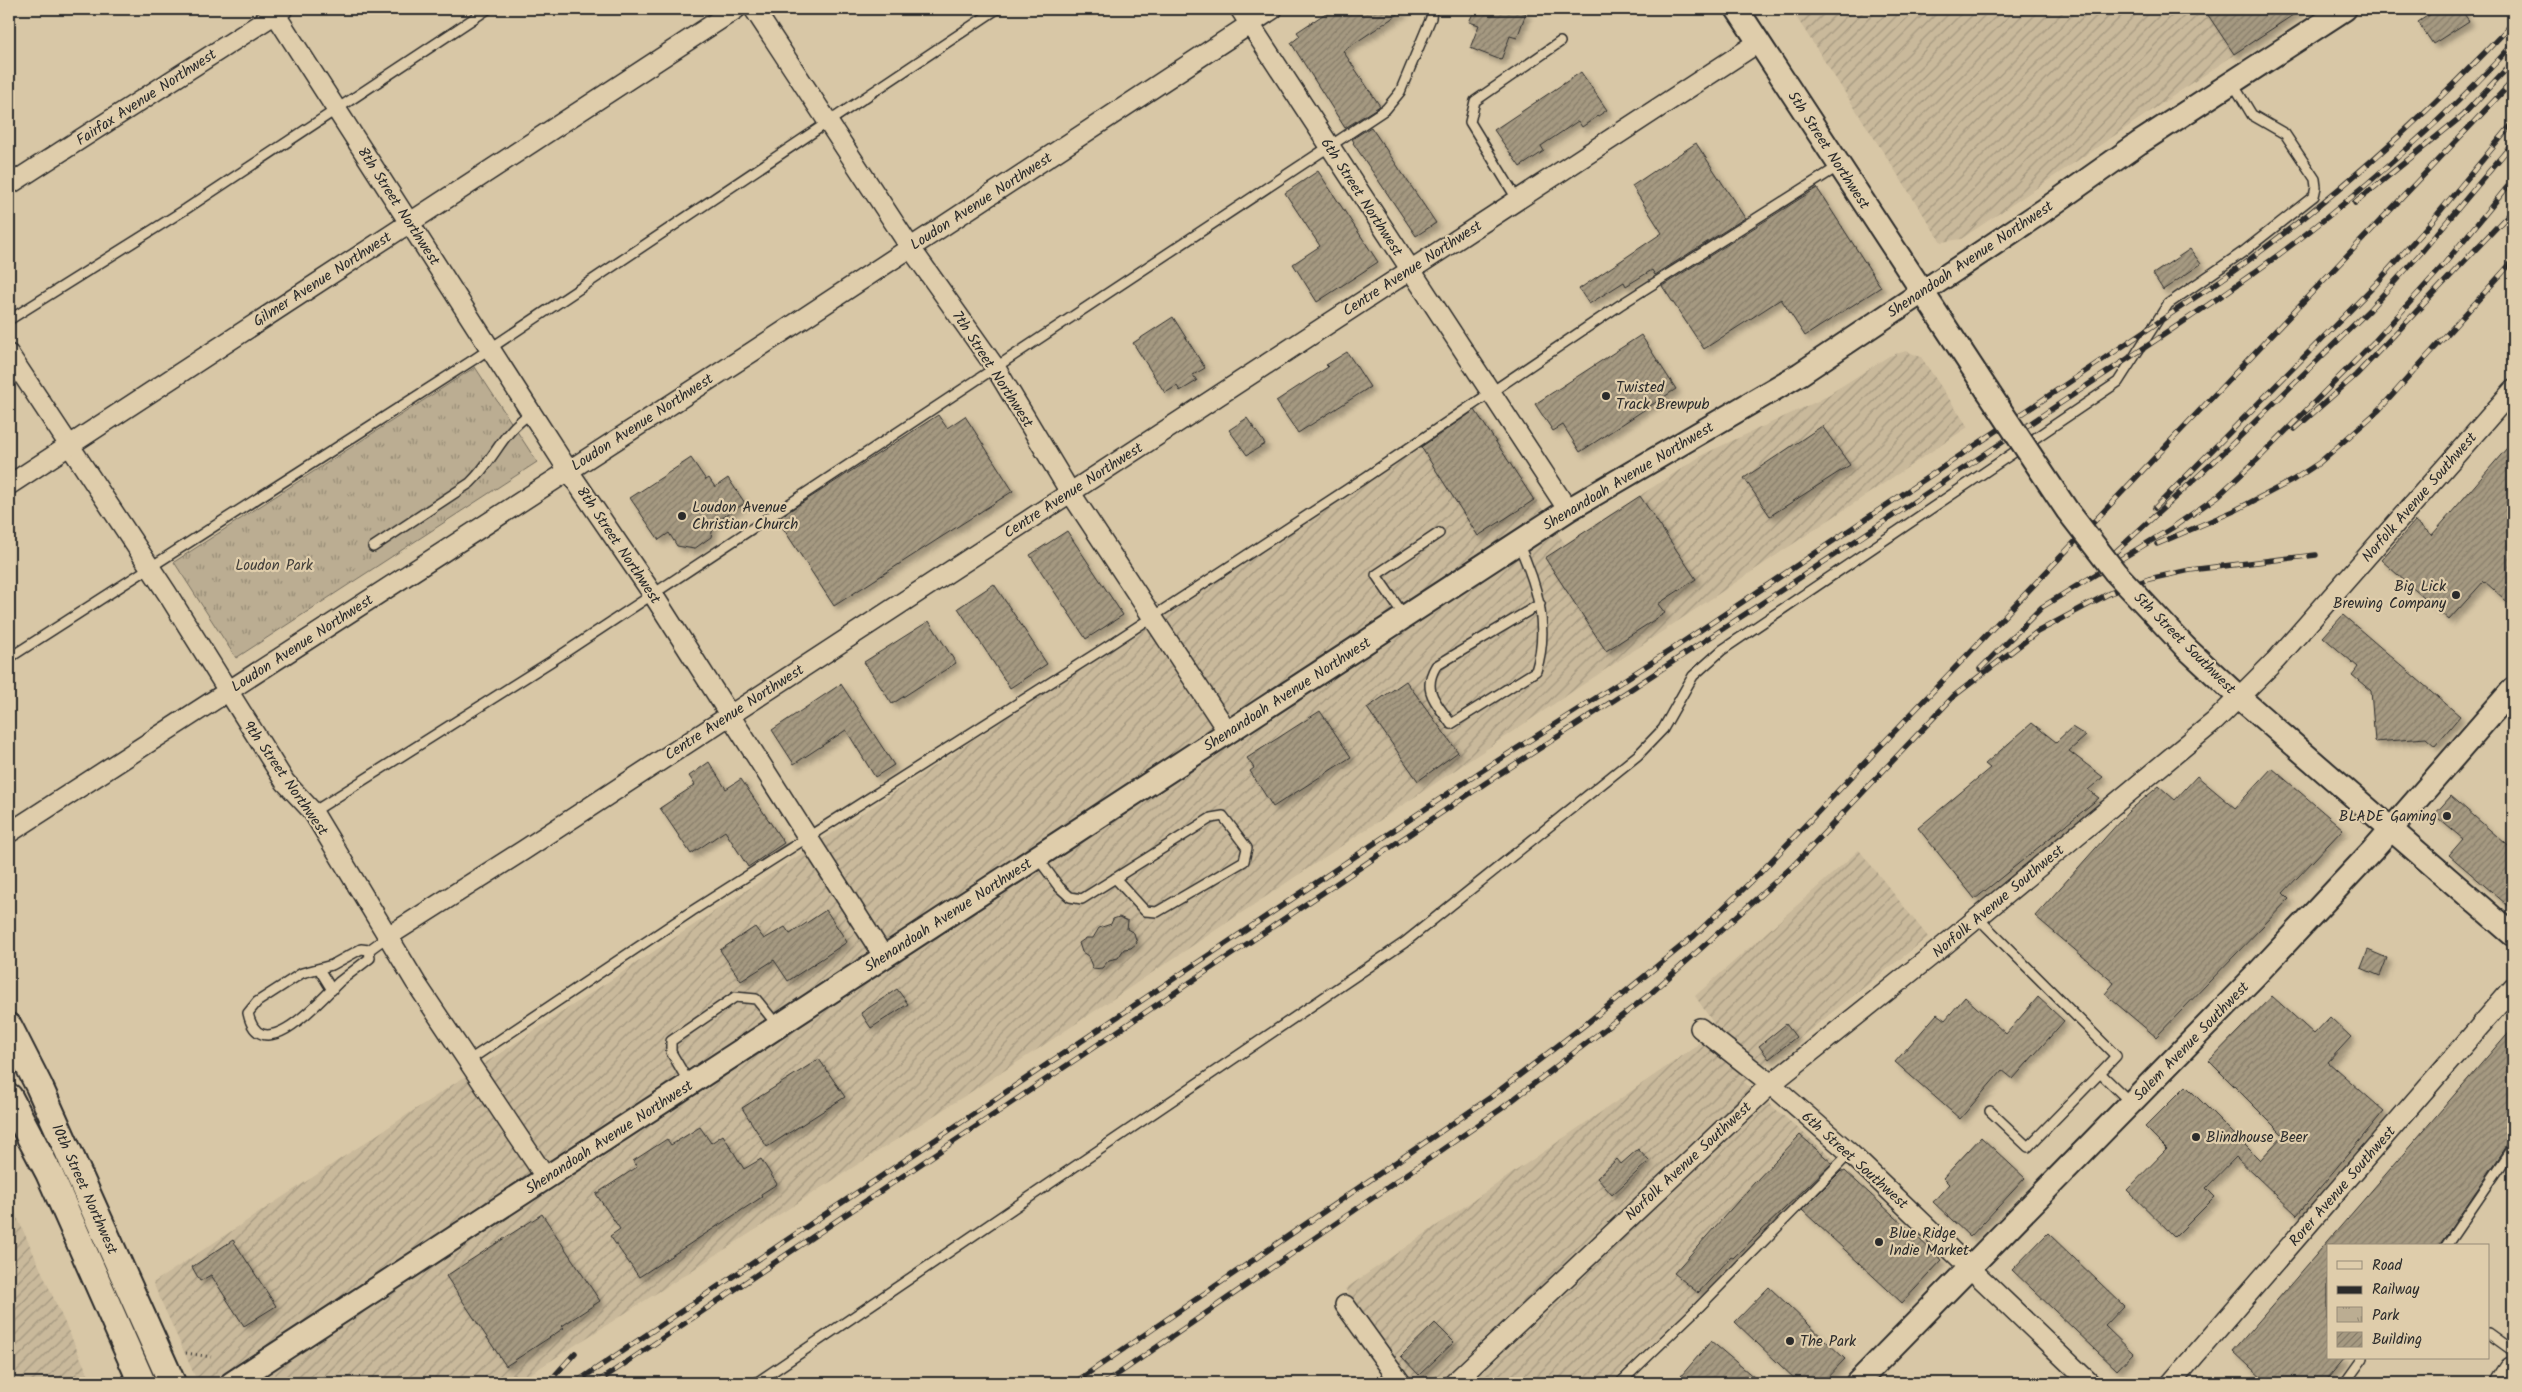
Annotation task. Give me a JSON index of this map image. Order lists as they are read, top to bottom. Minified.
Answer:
{"streets":{"main road":["10th Street Northwest"],"street":["Fairfax Avenue Northwest","5th Street Northwest","6th Street Northwest","Loudon Avenue Northwest","8th Street Northwest","Shenandoah Avenue Northwest","Centre Avenue Northwest","Gilmer Avenue Northwest","7th Street Northwest","Norfolk Avenue Southwest","5th Street Southwest","9th Street Northwest","Salem Avenue Southwest","6th Street Southwest","Rorer Avenue Southwest"]},"crossings":[["Fairfax Avenue Northwest","8th Street Northwest"],["5th Street Northwest","Shenandoah Avenue Northwest"],["5th Street Northwest","Centre Avenue Northwest"],["5th Street Northwest","5th Street Southwest"],["6th Street Northwest","Loudon Avenue Northwest"],["6th Street Northwest","Shenandoah Avenue Northwest"],["6th Street Northwest","Centre Avenue Northwest"],["Loudon Avenue Northwest","8th Street Northwest"],["Loudon Avenue Northwest","7th Street Northwest"],["Loudon Avenue Northwest","9th Street Northwest"],["8th Street Northwest","Shenandoah Avenue Northwest"],["8th Street Northwest","Centre Avenue Northwest"],["8th Street Northwest","Gilmer Avenue Northwest"],["Shenandoah Avenue Northwest","7th Street Northwest"],["Shenandoah Avenue Northwest","5th Street Southwest"],["Shenandoah Avenue Northwest","9th Street Northwest"],["Centre Avenue Northwest","7th Street Northwest"],["Centre Avenue Northwest","9th Street Northwest"],["Gilmer Avenue Northwest","9th Street Northwest"],["Norfolk Avenue Southwest","5th Street Southwest"],["Norfolk Avenue Southwest","6th Street Southwest"],["5th Street Southwest","Salem Avenue Southwest"],["Salem Avenue Southwest","6th Street Southwest"]],"parks":["Loudon Park"],"places":["Twisted Track Brewpub","Loudon Avenue Christian Church","Big Lick Brewing Company","BLADE Gaming","Blindhouse Beer","Blue Ridge Indie Market","The Park"],"legend":["Road","Railway","Park","Building"]}
